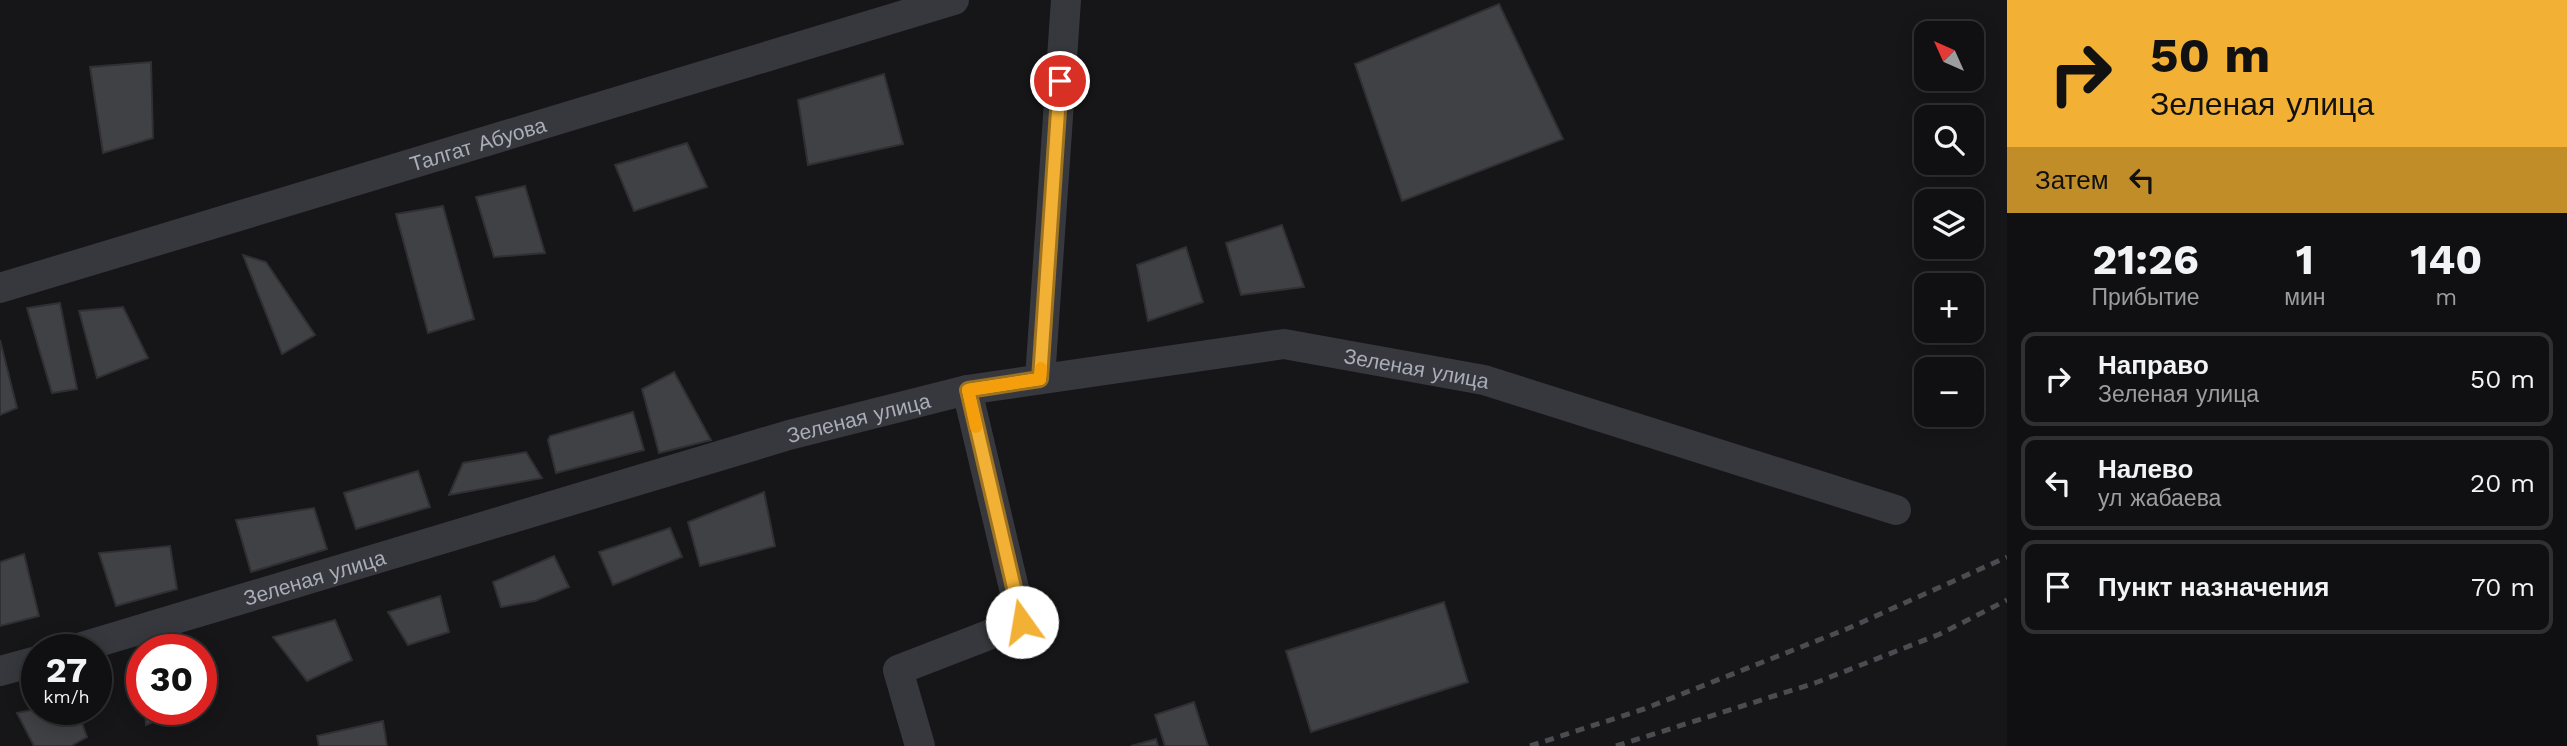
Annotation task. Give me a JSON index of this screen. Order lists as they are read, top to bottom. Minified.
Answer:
{"streets":{"street":["Талгат Абуова","Зеленая улица"]},"north":"top left","page":{"turn":["50 m","Зеленая улица"],"map_buttons":["+","−"],"then":"Затем","eta":["21:26","Прибытие","1","мин","140","m"],"list":[{"name":"Направо","note":"Зеленая улица","value":"50 m"},{"name":"Налево","note":"ул жабаева","value":"20 m"},{"name":"Пункт назначения","value":"70 m"}],"speed":"27 km/h","limit":"30"}}
